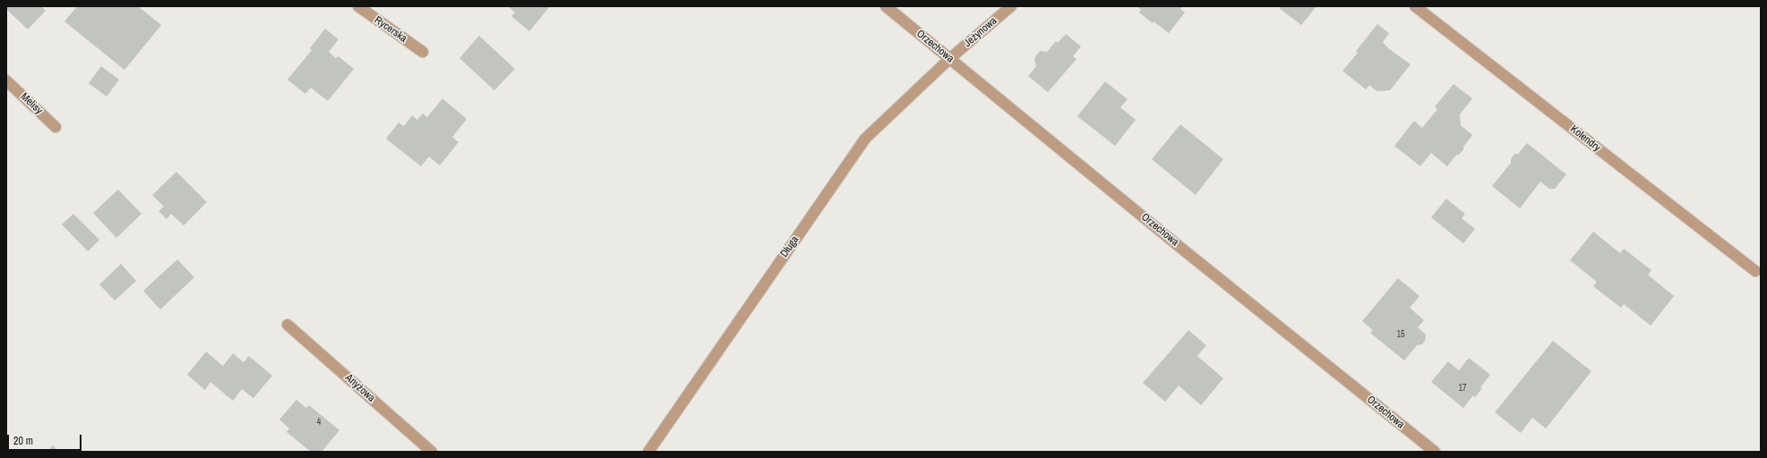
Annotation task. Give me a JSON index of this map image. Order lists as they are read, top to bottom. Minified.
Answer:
{"streets":{"street":["Rycerska","Jeżynowa","Orzechowa","Melisy","Kolendry","Długa","Anyżowa"]},"crossings":[["Jeżynowa","Orzechowa"],["Jeżynowa","Długa"],["Orzechowa","Długa"]],"house_numbers":["15","17","4"],"scale_bar":"20 m"}
